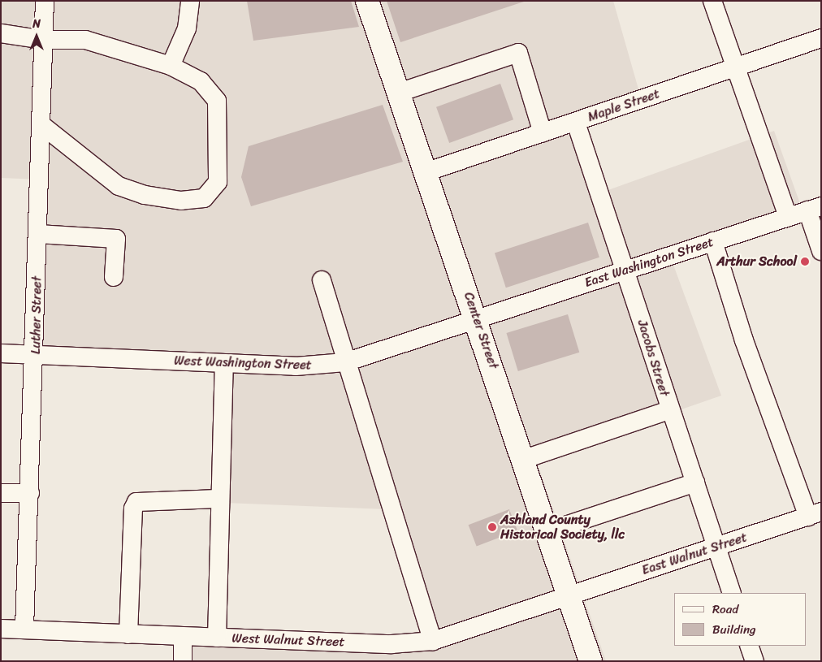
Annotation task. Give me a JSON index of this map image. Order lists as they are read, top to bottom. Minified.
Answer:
{"streets":{"main road":["Center Street"],"street":["Maple Street","East Washington Street","Luther Street","Jacobs Street","West Washington Street","East Walnut Street","West Walnut Street"]},"crossings":[["Maple Street","Center Street"],["Maple Street","Jacobs Street"],["East Washington Street","Center Street"],["East Washington Street","Jacobs Street"],["East Washington Street","West Washington Street"],["Luther Street","West Washington Street"],["Luther Street","West Walnut Street"],["Center Street","West Washington Street"],["Center Street","East Walnut Street"],["Center Street","West Walnut Street"],["Jacobs Street","East Walnut Street"],["East Walnut Street","West Walnut Street"]],"places":["Arthur School","Ashland County Historical Society, llc"],"legend":["Road","Building"],"north":"top"}
